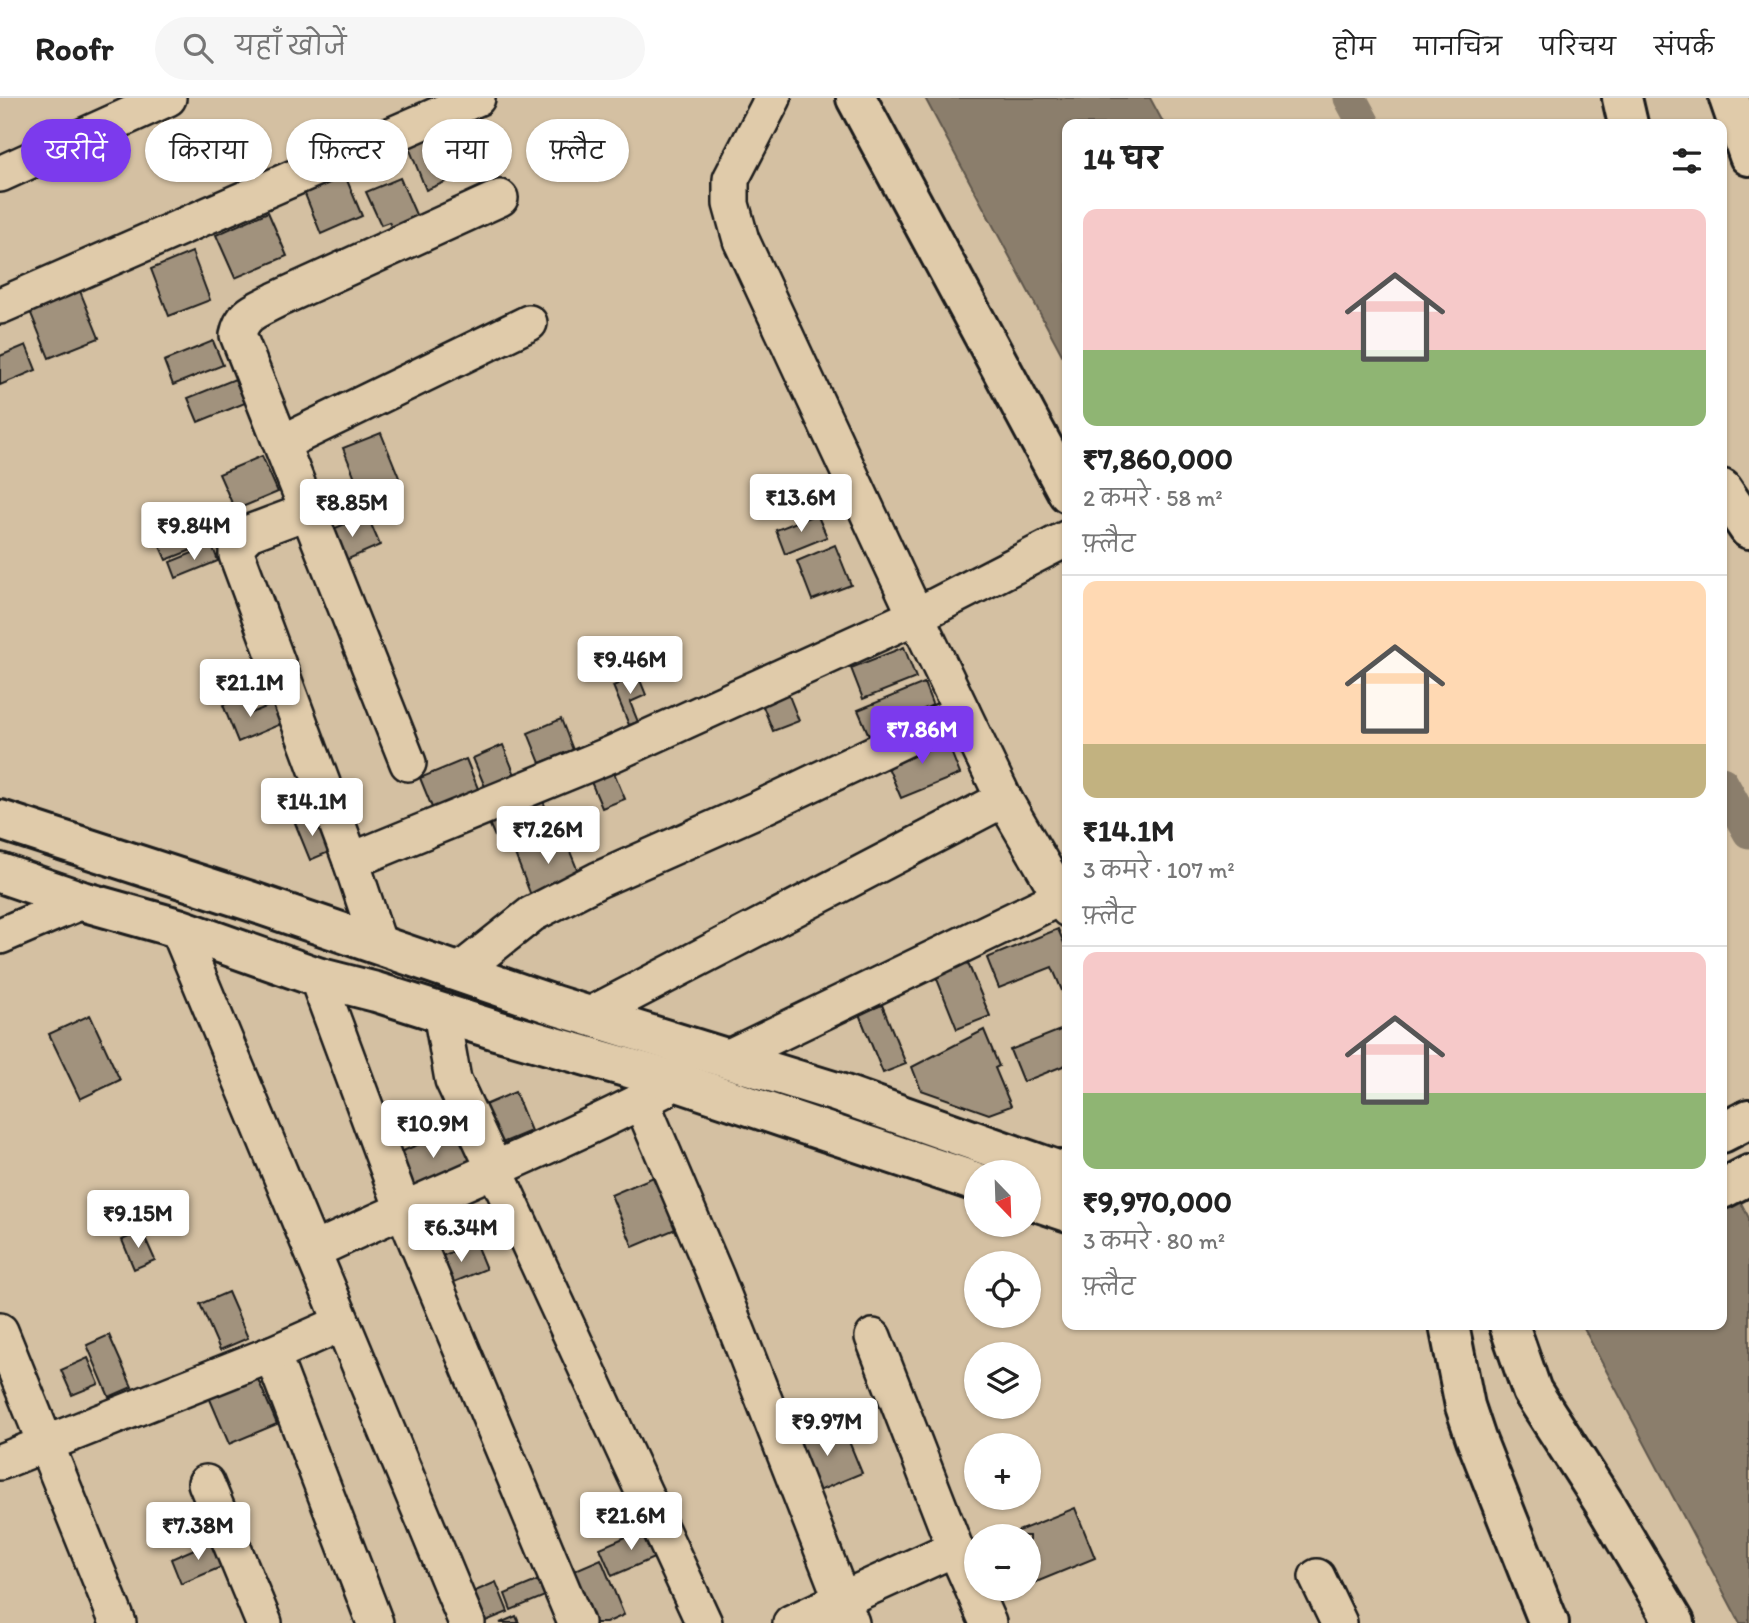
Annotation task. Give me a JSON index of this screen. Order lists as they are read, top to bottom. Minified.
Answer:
{"north":"bottom right","page":{"header":"Roofr","search":"यहाँ खोजें","nav":["होम","मानचित्र","परिचय","संपर्क"],"chip":["खरीदें","किराया","फ़िल्टर","नया","फ़्लैट"],"heading":"14 घर","list":[{"name":"₹7,860,000","note":"2 कमरे · 58 m² · फ़्लैट"},{"name":"₹14.1M","note":"3 कमरे · 107 m² · फ़्लैट"},{"name":"₹9,970,000","note":"3 कमरे · 80 m² · फ़्लैट"}],"price":["₹13.6M","₹8.85M","₹9.84M","₹9.46M","₹21.1M","₹7.86M","₹14.1M","₹7.26M","₹10.9M","₹9.15M","₹6.34M","₹9.97M","₹21.6M","₹7.38M"],"map_buttons":["+","−"]}}
